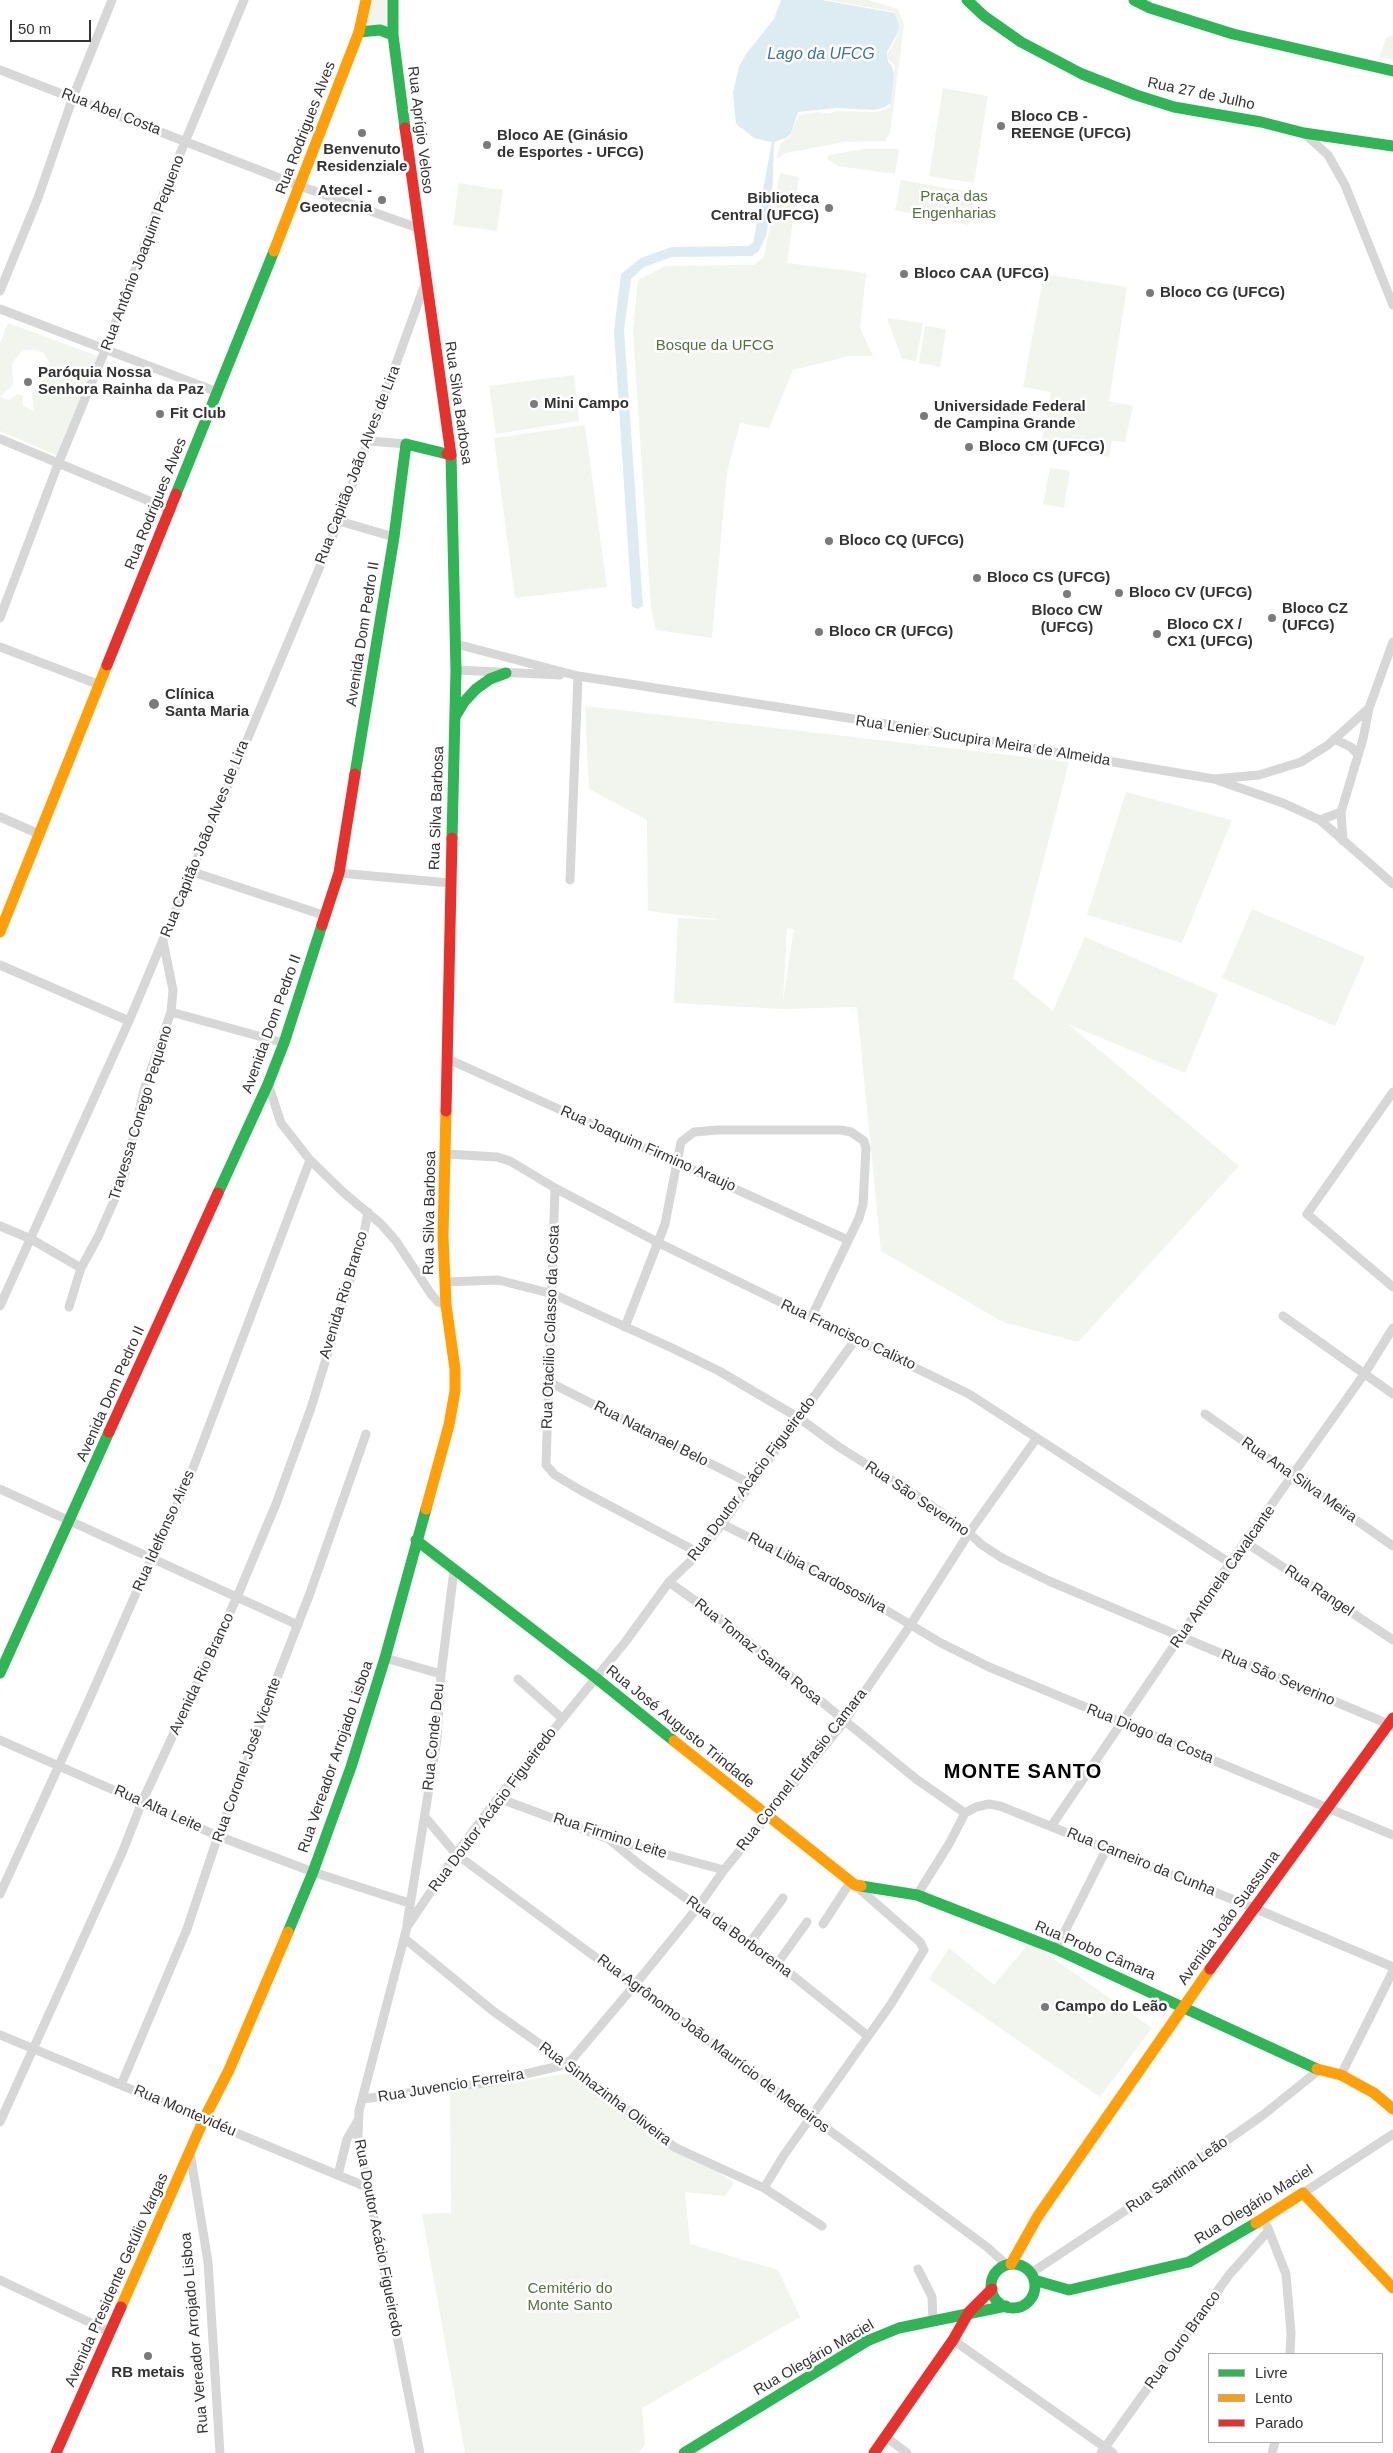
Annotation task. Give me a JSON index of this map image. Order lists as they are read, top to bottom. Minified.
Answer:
{"streets":{"main road":["Rua 27 de Julho","Rua Rodrigues Alves","Rua Aprígio Veloso","Rua Silva Barbosa","Avenida Dom Pedro II","Rua José Augusto Trindade","Rua Vereador Arrojado Lisboa","Avenida João Suassuna","Rua Probo Câmara","Rua Olegário Maciel","Avenida Presidente Getúlio Vargas"],"street":["Rua Abel Costa","Rua Antônio Joaquim Pequeno","Rua Capitão João Alves de Lira","Rua Lenier Sucupira Meira de Almeida","Travessa Conego Pequeno","Rua Joaquim Firmino Araujo","Avenida Rio Branco","Rua Otacilio Colasso da Costa","Rua Francisco Calixto","Rua Natanael Belo","Rua Doutor Acácio Figueiredo","Rua Ana Silva Meira","Rua São Severino","Rua Idelfonso Aires","Rua Libia Cardososilva","Rua Antonela Cavalcante","Rua Rangel","Rua Tomaz Santa Rosa","Rua Diogo da Costa","Rua Conde Deu","Rua Coronel José Vicente","Rua Coronel Eufrasio Camara","Rua Alta Leite","Rua Firmino Leite","Rua Carneiro da Cunha","Rua da Borborema","Rua Agrônomo João Maurício de Medeiros","Rua Juvencio Ferreira","Rua Sinhazinha Oliveira","Rua Montevidéu","Rua Santina Leão","Rua Ouro Branco"]},"crossings":[["Rua Abel Costa","Rua Rodrigues Alves"],["Rua Abel Costa","Rua Aprígio Veloso"],["Rua Abel Costa","Rua Antônio Joaquim Pequeno"],["Rua Abel Costa","Rua Silva Barbosa"],["Rua Aprígio Veloso","Rua Silva Barbosa"],["Rua Silva Barbosa","Rua Capitão João Alves de Lira"],["Rua Silva Barbosa","Rua Lenier Sucupira Meira de Almeida"],["Rua Silva Barbosa","Rua Joaquim Firmino Araujo"],["Rua Silva Barbosa","Rua Francisco Calixto"],["Rua Silva Barbosa","Rua São Severino"],["Rua Silva Barbosa","Rua Vereador Arrojado Lisboa"],["Rua Capitão João Alves de Lira","Travessa Conego Pequeno"],["Avenida Rio Branco","Rua Alta Leite"],["Avenida Rio Branco","Rua Montevidéu"],["Rua Otacilio Colasso da Costa","Rua Francisco Calixto"],["Rua Otacilio Colasso da Costa","Rua Natanael Belo"],["Rua Otacilio Colasso da Costa","Rua Doutor Acácio Figueiredo"],["Rua Otacilio Colasso da Costa","Rua São Severino"],["Rua Francisco Calixto","Rua Doutor Acácio Figueiredo"],["Rua Francisco Calixto","Rua Antonela Cavalcante"],["Rua Francisco Calixto","Rua Coronel Eufrasio Camara"],["Rua Natanael Belo","Rua Doutor Acácio Figueiredo"],["Rua Doutor Acácio Figueiredo","Rua São Severino"],["Rua Doutor Acácio Figueiredo","Rua Libia Cardososilva"],["Rua Doutor Acácio Figueiredo","Rua Tomaz Santa Rosa"],["Rua Doutor Acácio Figueiredo","Rua José Augusto Trindade"],["Rua Doutor Acácio Figueiredo","Rua Firmino Leite"],["Rua Doutor Acácio Figueiredo","Rua Agrônomo João Maurício de Medeiros"],["Rua Doutor Acácio Figueiredo","Rua Juvencio Ferreira"],["Rua Doutor Acácio Figueiredo","Rua Sinhazinha Oliveira"],["Rua Doutor Acácio Figueiredo","Rua Montevidéu"],["Rua Ana Silva Meira","Rua Antonela Cavalcante"],["Rua São Severino","Rua Antonela Cavalcante"],["Rua São Severino","Rua Coronel Eufrasio Camara"],["Rua São Severino","Avenida João Suassuna"],["Rua Idelfonso Aires","Rua Alta Leite"],["Rua Libia Cardososilva","Rua Diogo da Costa"],["Rua Libia Cardososilva","Rua Coronel Eufrasio Camara"],["Rua Antonela Cavalcante","Rua Rangel"],["Rua Antonela Cavalcante","Rua Diogo da Costa"],["Rua Antonela Cavalcante","Rua Carneiro da Cunha"],["Rua Tomaz Santa Rosa","Rua Coronel Eufrasio Camara"],["Rua Tomaz Santa Rosa","Rua Carneiro da Cunha"],["Rua José Augusto Trindade","Rua Conde Deu"],["Rua José Augusto Trindade","Rua Vereador Arrojado Lisboa"],["Rua José Augusto Trindade","Rua Coronel Eufrasio Camara"],["Rua José Augusto Trindade","Rua da Borborema"],["Rua José Augusto Trindade","Rua Probo Câmara"],["Rua Diogo da Costa","Rua Coronel Eufrasio Camara"],["Rua Diogo da Costa","Avenida João Suassuna"],["Rua Conde Deu","Rua Alta Leite"],["Rua Conde Deu","Rua Agrônomo João Maurício de Medeiros"],["Rua Vereador Arrojado Lisboa","Rua Alta Leite"],["Rua Vereador Arrojado Lisboa","Rua Montevidéu"],["Rua Vereador Arrojado Lisboa","Avenida Presidente Getúlio Vargas"],["Rua Coronel José Vicente","Rua Alta Leite"],["Rua Coronel José Vicente","Rua Montevidéu"],["Rua Coronel Eufrasio Camara","Rua Firmino Leite"],["Rua Coronel Eufrasio Camara","Rua da Borborema"],["Rua Coronel Eufrasio Camara","Rua Agrônomo João Maurício de Medeiros"],["Rua Coronel Eufrasio Camara","Rua Juvencio Ferreira"],["Rua Coronel Eufrasio Camara","Rua Sinhazinha Oliveira"],["Rua Firmino Leite","Rua da Borborema"],["Rua Carneiro da Cunha","Avenida João Suassuna"],["Avenida João Suassuna","Rua Probo Câmara"],["Avenida João Suassuna","Rua Agrônomo João Maurício de Medeiros"],["Avenida João Suassuna","Rua Santina Leão"],["Avenida João Suassuna","Rua Olegário Maciel"],["Rua Probo Câmara","Rua Santina Leão"],["Rua Agrônomo João Maurício de Medeiros","Rua Santina Leão"],["Rua Agrônomo João Maurício de Medeiros","Rua Olegário Maciel"],["Rua Juvencio Ferreira","Rua Sinhazinha Oliveira"],["Rua Montevidéu","Avenida Presidente Getúlio Vargas"],["Rua Santina Leão","Rua Olegário Maciel"]],"districts":["MONTE SANTO"],"water":["Lago da UFCG"],"parks":["Praça das Engenharias","Bosque da UFCG","Cemitério do Monte Santo"],"places":["Bloco CB - REENGE (UFCG)","Benvenuto Residenziale","Bloco AE (Ginásio de Esportes - UFCG)","Atecel - Geotecnia","Biblioteca Central (UFCG)","Bloco CAA (UFCG)","Bloco CG (UFCG)","Paróquia Nossa Senhora Rainha da Paz","Mini Campo","Fit Club","Universidade Federal de Campina Grande","Bloco CM (UFCG)","Bloco CQ (UFCG)","Bloco CS (UFCG)","Bloco CV (UFCG)","Bloco CW (UFCG)","Bloco CZ (UFCG)","Bloco CR (UFCG)","Bloco CX / CX1 (UFCG)","Clínica Santa Maria","Campo do Leão","RB metais"],"legend":["Livre","Lento","Parado"],"scale_bar":"50 m"}
